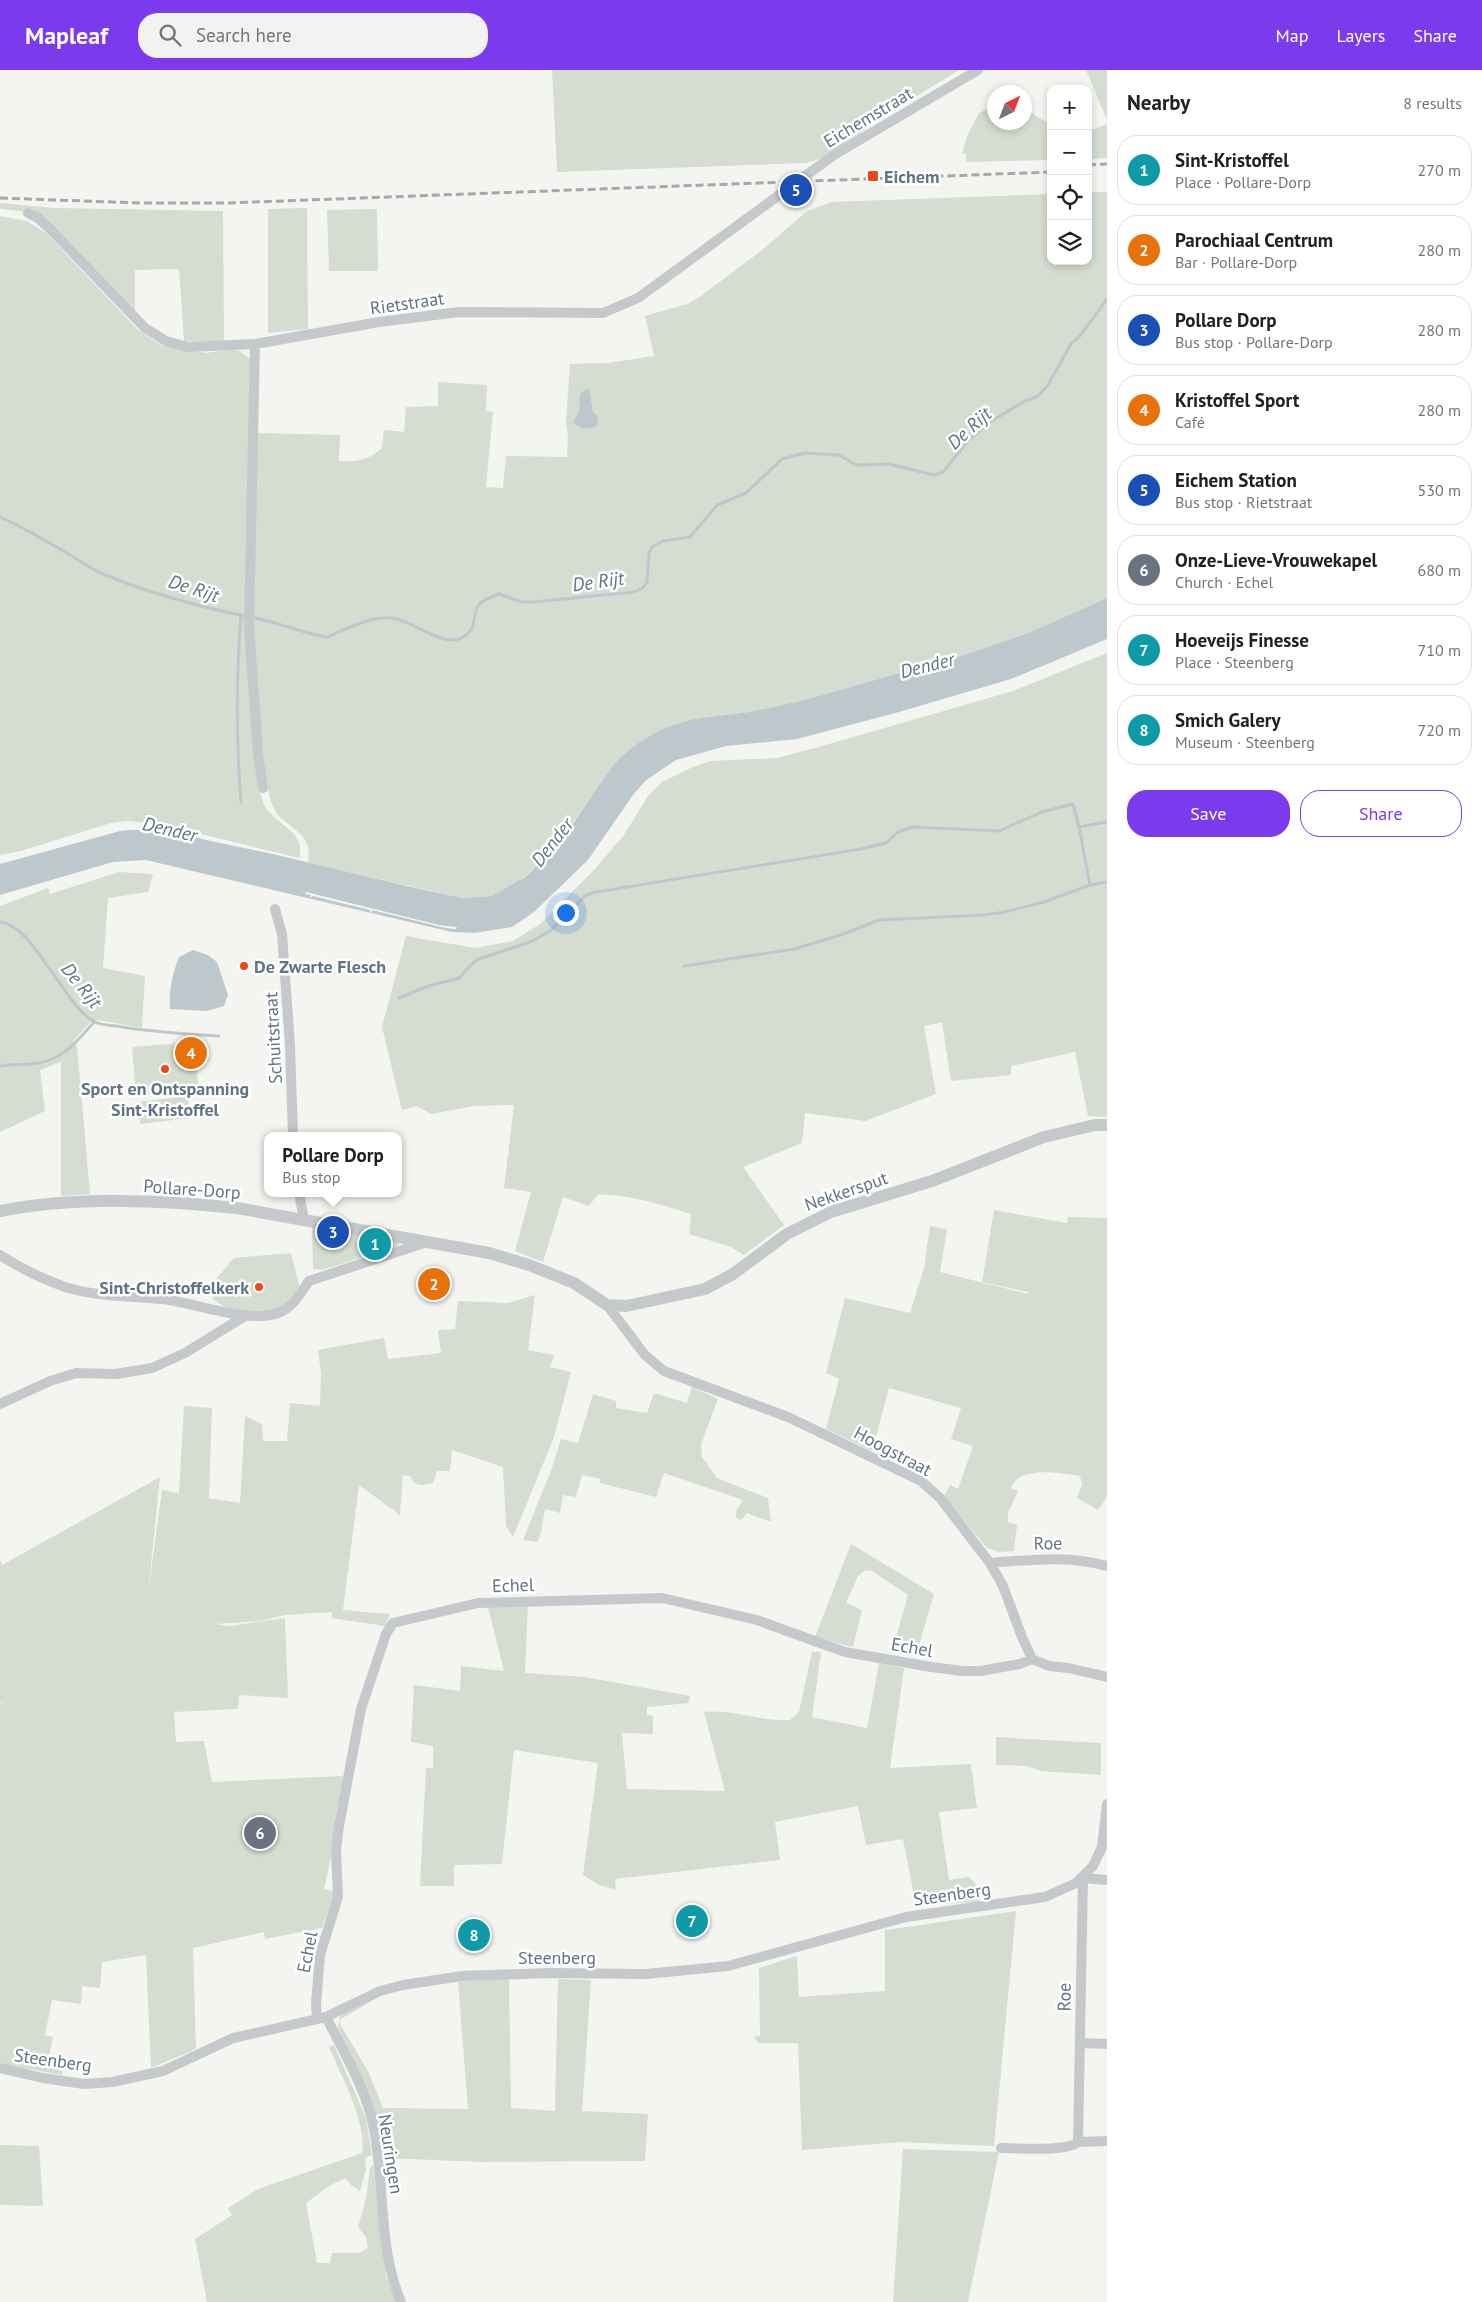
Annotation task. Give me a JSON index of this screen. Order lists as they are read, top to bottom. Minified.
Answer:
{"streets":{"street":["Eichemstraat","Rietstraat","Schuitstraat","Pollare-Dorp","Nekkersput","Hoogstraat","Roe","Echel","Steenberg","Neuringen"]},"crossings":[["Eichemstraat","Rietstraat"],["Pollare-Dorp","Nekkersput"],["Pollare-Dorp","Hoogstraat"],["Nekkersput","Hoogstraat"],["Hoogstraat","Roe"],["Hoogstraat","Echel"],["Roe","Steenberg"],["Echel","Steenberg"],["Echel","Neuringen"],["Steenberg","Neuringen"]],"water":["De Rijt","Dender"],"places":{"transit":["Eichem"],"other":["De Zwarte Flesch","Sport en Ontspanning Sint-Kristoffel","Sint-Christoffelkerk"]},"north":"top right","page":{"header":"Mapleaf","search":"Search here","nav":["Map","Layers","Share"],"heading":["Nearby","8 results"],"map_buttons":["+","−"],"list":[{"mark":"1","name":"Sint-Kristoffel","note":"Place · Pollare-Dorp","value":"270 m"},{"mark":"2","name":"Parochiaal Centrum","note":"Bar · Pollare-Dorp","value":"280 m"},{"mark":"3","name":"Pollare Dorp","note":"Bus stop · Pollare-Dorp","value":"280 m"},{"mark":"4","name":"Kristoffel Sport","note":"Café","value":"280 m"},{"mark":"5","name":"Eichem Station","note":"Bus stop · Rietstraat","value":"530 m"},{"mark":"6","name":"Onze-Lieve-Vrouwekapel","note":"Church · Echel","value":"680 m"},{"mark":"7","name":"Hoeveijs Finesse","note":"Place · Steenberg","value":"710 m"},{"mark":"8","name":"Smich Galery","note":"Museum · Steenberg","value":"720 m"}],"pins":["5","4","3","1","2","6","7","8"],"buttons":["Save","Share"],"popup":["Pollare Dorp","Bus stop"]}}
